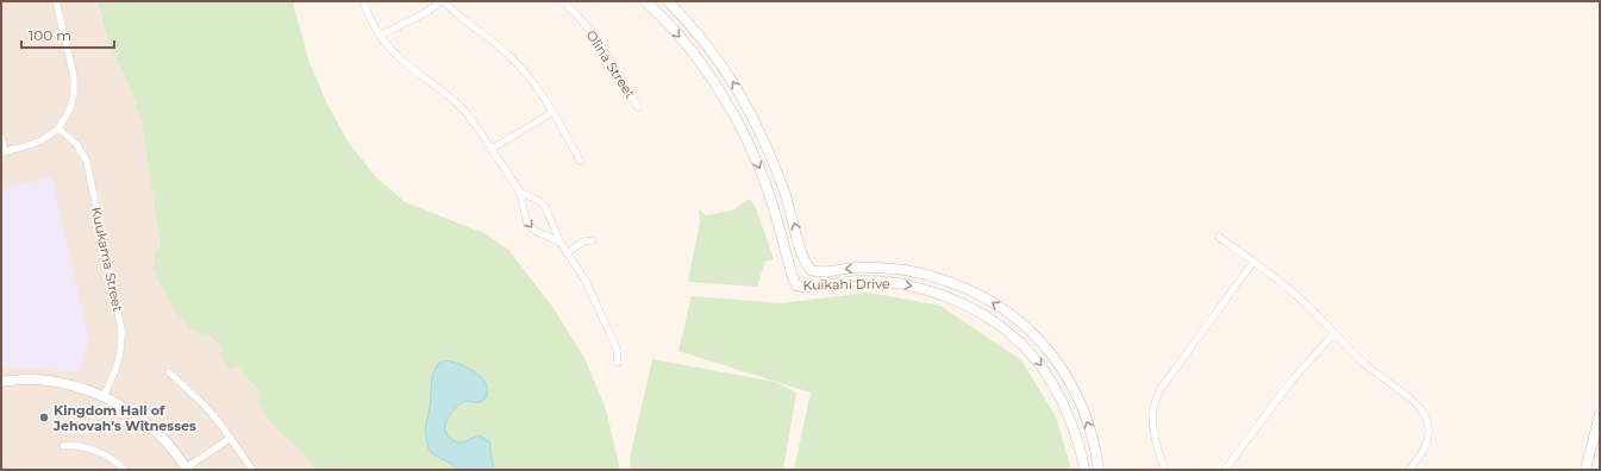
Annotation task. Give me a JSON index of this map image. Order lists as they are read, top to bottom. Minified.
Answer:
{"streets":{"main road":["Kuikahi Drive"],"street":["Olina Street","Kuukama Street"]},"places":["Kingdom Hall of Jehovah’s Witnesses"],"scale_bar":"100 m"}
